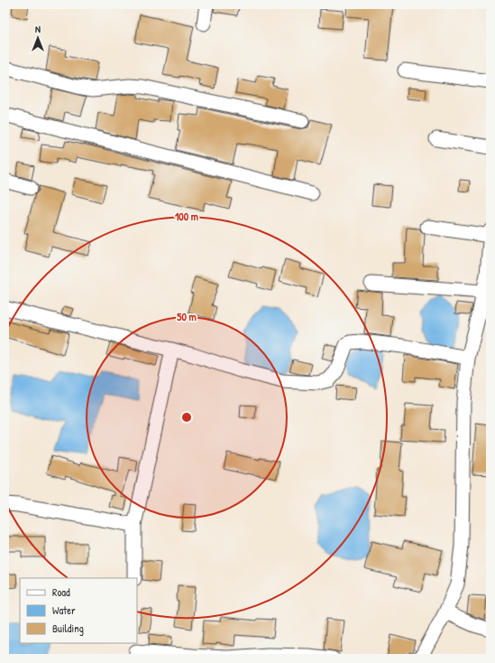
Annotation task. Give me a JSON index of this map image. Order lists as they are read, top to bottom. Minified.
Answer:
{"legend":["Road","Water","Building"],"north":"top","rings":["100 m","50 m"]}
